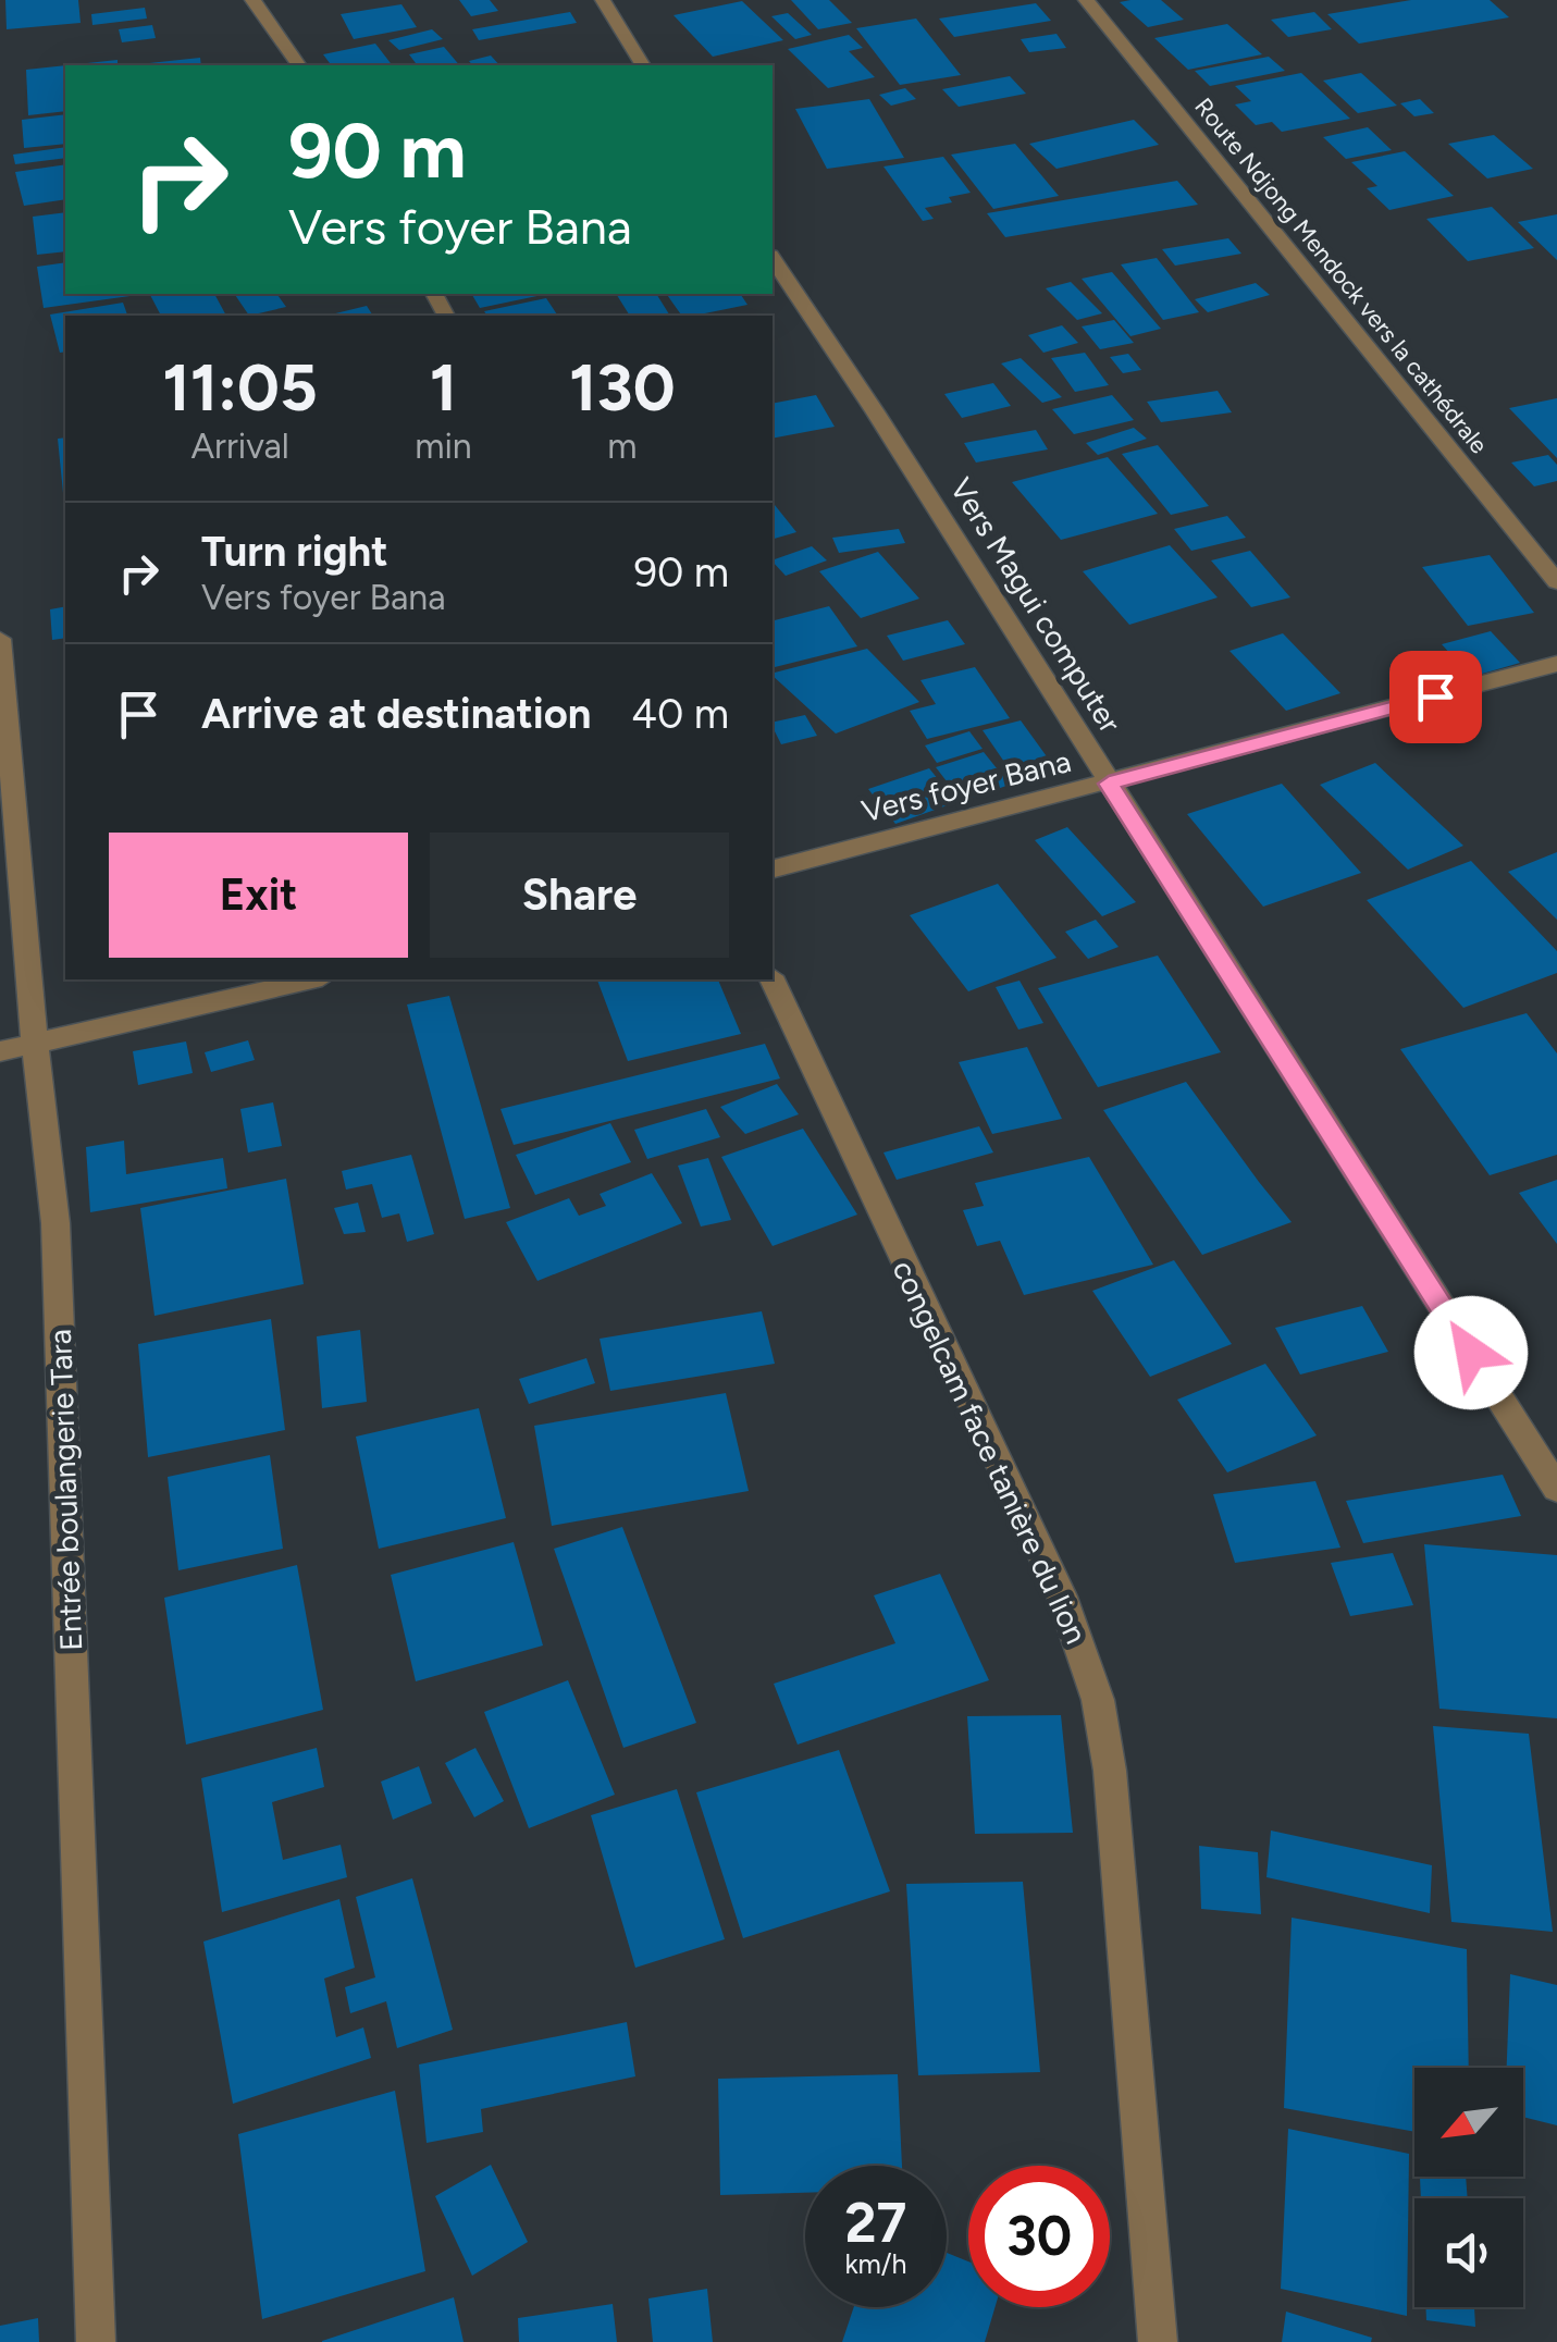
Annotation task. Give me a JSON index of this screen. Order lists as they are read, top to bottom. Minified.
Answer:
{"streets":{"street":["Route Ndjong Mendock vers la cathédrale","Vers Magui computer","Vers foyer Bana","congelcam face tanière du lion","Entrée boulangerie Tara"]},"crossings":[["Vers Magui computer","Vers foyer Bana"]],"north":"bottom left","page":{"turn":["90 m","Vers foyer Bana"],"eta":["11:05","Arrival","1","min","130","m"],"list":[{"name":"Turn right","note":"Vers foyer Bana","value":"90 m"},{"name":"Arrive at destination","value":"40 m"}],"buttons":["Exit","Share"],"speed":"27 km/h","limit":"30"}}
